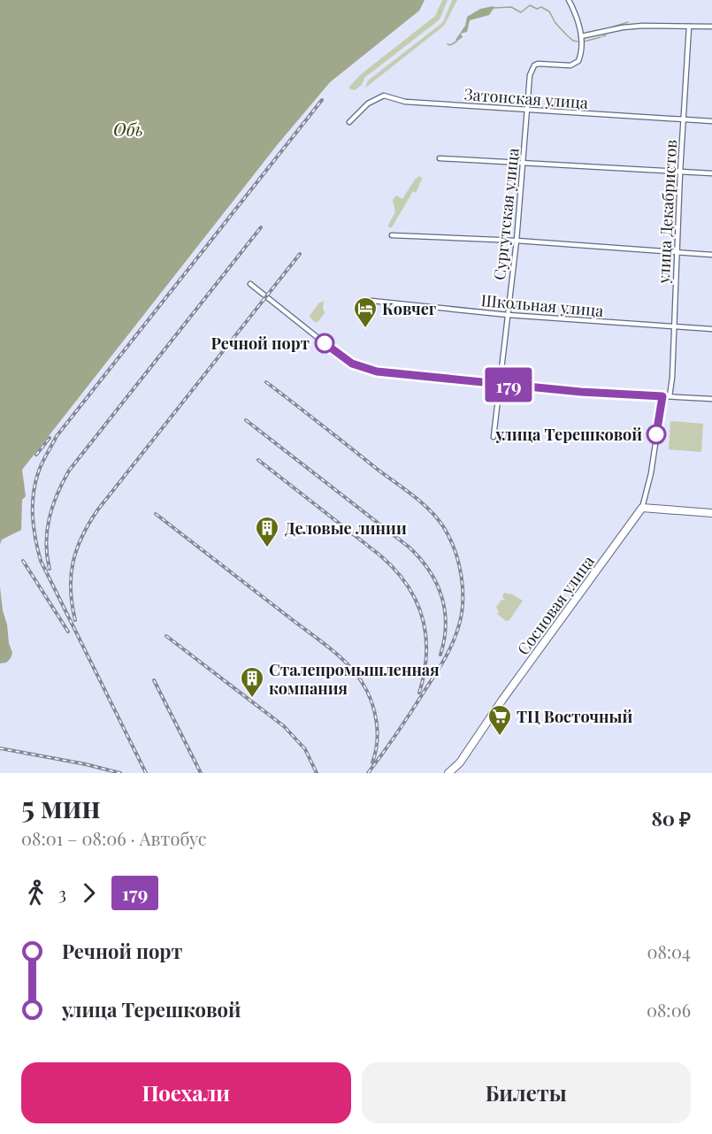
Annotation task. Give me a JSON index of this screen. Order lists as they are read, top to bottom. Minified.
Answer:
{"streets":{"main road":["Сосновая улица"],"street":["Затонская улица","улица Декабристов","Сургутская улица","Школьная улица"]},"crossings":[["Затонская улица","улица Декабристов"],["Затонская улица","Сургутская улица"],["улица Декабристов","Школьная улица"],["Сургутская улица","Школьная улица"]],"water":["Обь"],"places":{"hotel":["Ковчег"],"other":["Речной порт","улица Терешковой"],"building":["Деловые линии","Сталепромышленная компания"],"supermarket":["ТЦ Восточный"]},"lines":["bus line 179"],"page":{"on_map":"179","heading":["5 мин","08:01 – 08:06 · Автобус","80 ₽"],"legs":["3","179"],"list":[{"name":"Речной порт","value":"08:04"},{"name":"улица Терешковой","value":"08:06"}],"buttons":["Поехали","Билеты"]}}
